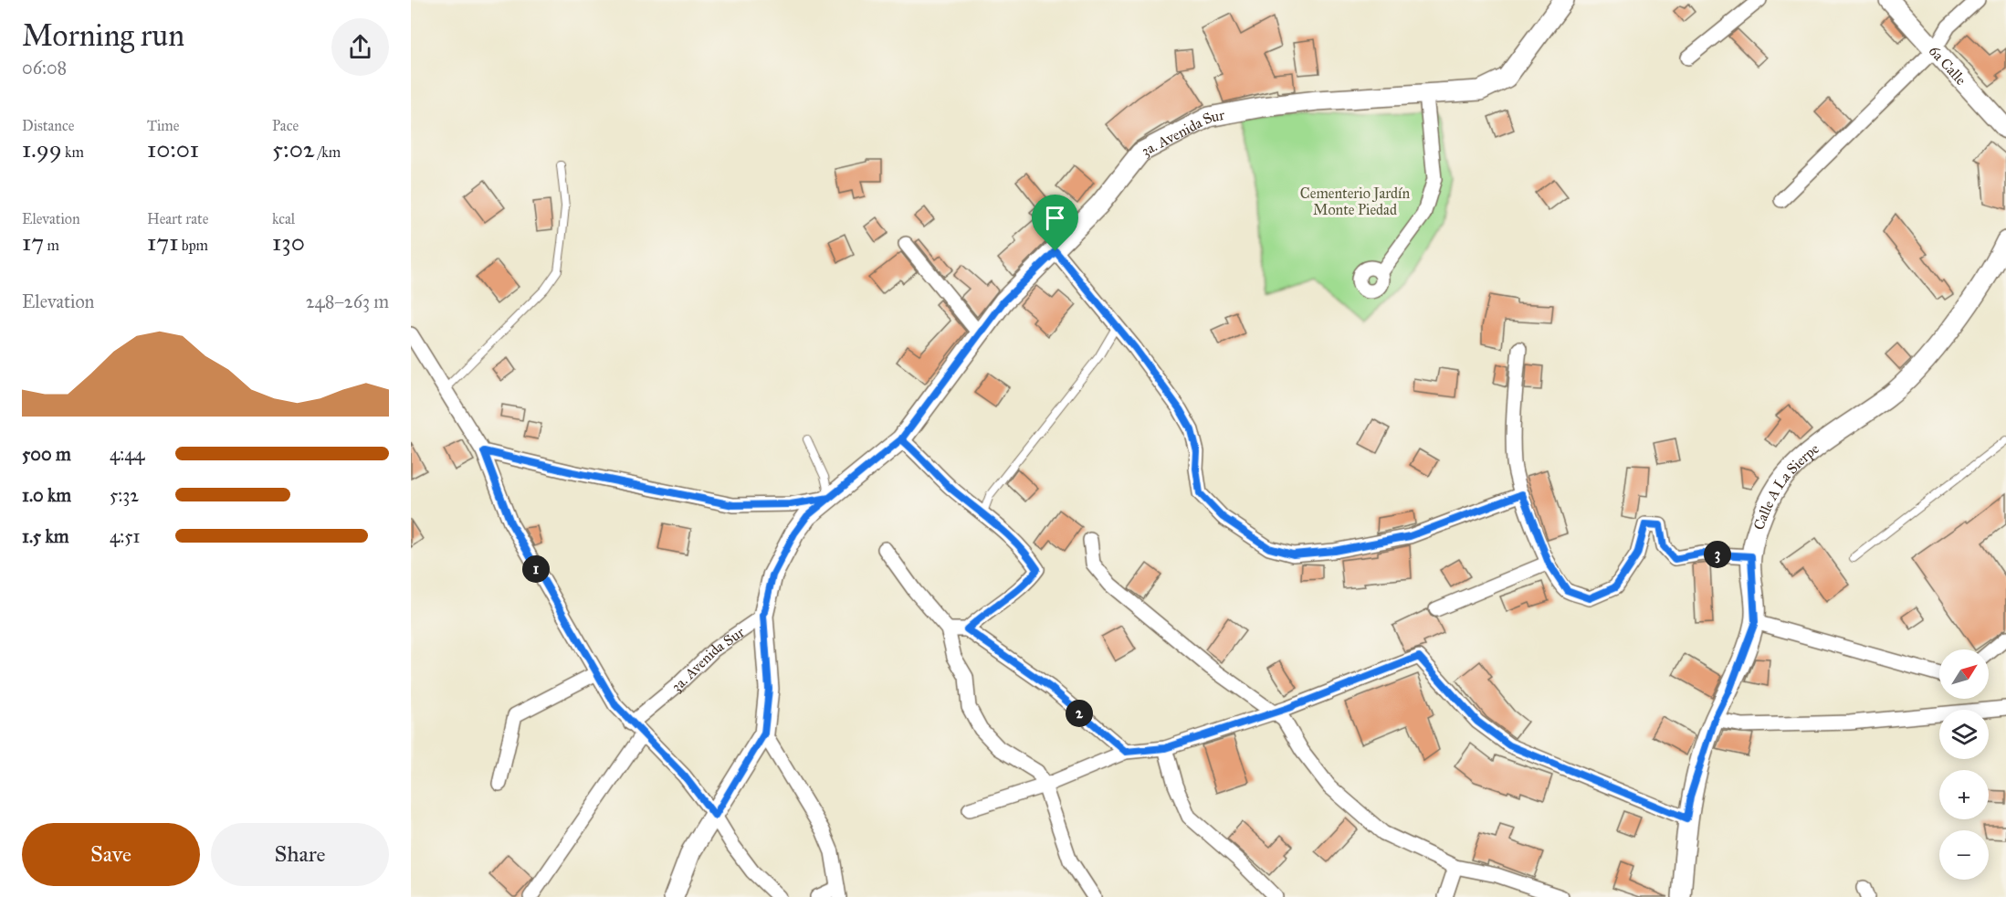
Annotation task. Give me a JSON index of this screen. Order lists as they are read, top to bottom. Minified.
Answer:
{"streets":{"street":["6a Calle","3a. Avenida Sur","Calle A La Sierpe"]},"parks":["Cementerio Jardín Monte Piedad"],"north":"top right","page":{"heading":["Morning run","06:08"],"stats":[["Distance","1.99 km"],["Time","10:01"],["Pace","5:02 /km"],["Elevation","17 m"],["Heart rate","171 bpm"],["kcal","130"]],"chart":["Elevation","248–263 m"],"list":[{"name":"500 m","note":"4:44"},{"name":"1.0 km","note":"5:32"},{"name":"1.5 km","note":"4:51"}],"pins":["3","1","2"],"map_buttons":["+","−"],"buttons":["Save","Share"]}}
